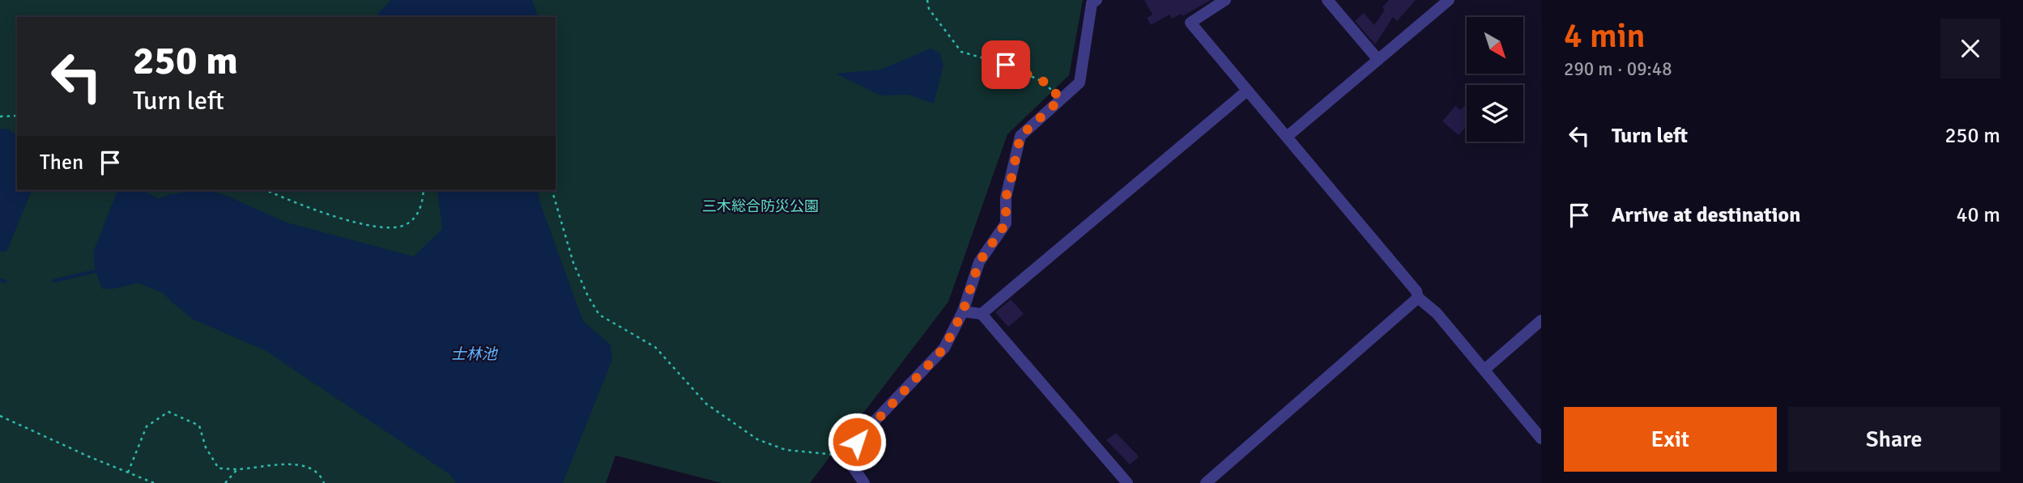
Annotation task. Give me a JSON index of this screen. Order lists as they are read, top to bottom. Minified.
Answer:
{"water":["士林池"],"parks":["三木総合防災公園"],"north":"bottom right","page":{"heading":["4 min","290 m · 09:48"],"turn":["250 m","Turn left"],"list":[{"name":"Turn left","value":"250 m"},{"name":"Arrive at destination","value":"40 m"}],"then":"Then","buttons":["Exit","Share"]}}
